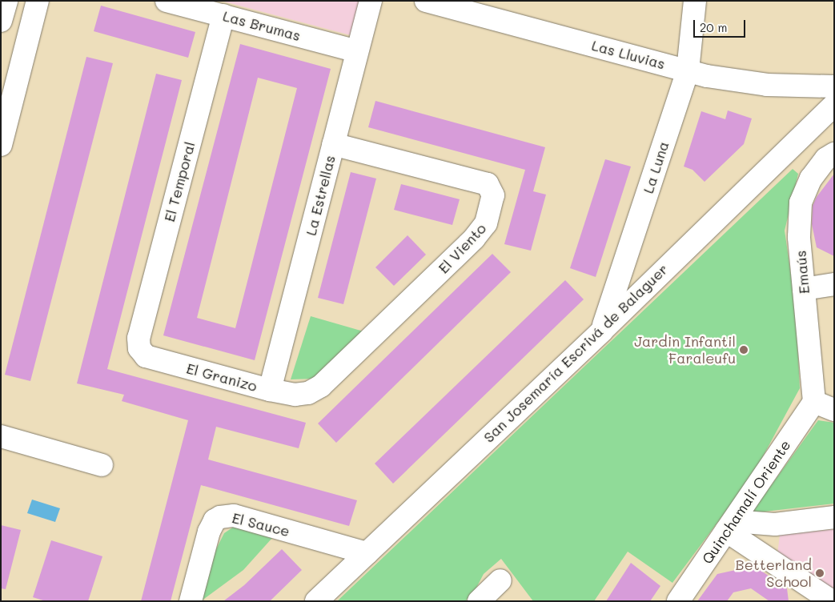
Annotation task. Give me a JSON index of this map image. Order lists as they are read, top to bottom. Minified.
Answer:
{"streets":{"street":["Las Brumas","Las Lluvias","La Luna","El Temporal","La Estrellas","El Viento","Emaús","San Josemaría Escrivá de Balaguer","El Granizo","Quinchamalí Oriente","El Sauce"]},"crossings":[["Las Brumas","El Temporal"],["Las Brumas","La Estrellas"],["Las Lluvias","La Luna"],["La Luna","San Josemaría Escrivá de Balaguer"],["El Temporal","El Granizo"],["La Estrellas","El Viento"],["La Estrellas","El Granizo"],["El Viento","El Granizo"],["Emaús","Quinchamalí Oriente"],["San Josemaría Escrivá de Balaguer","El Sauce"]],"places":["Jardin Infantil Faraleufu","Betterland School"],"scale_bar":"20 m"}
